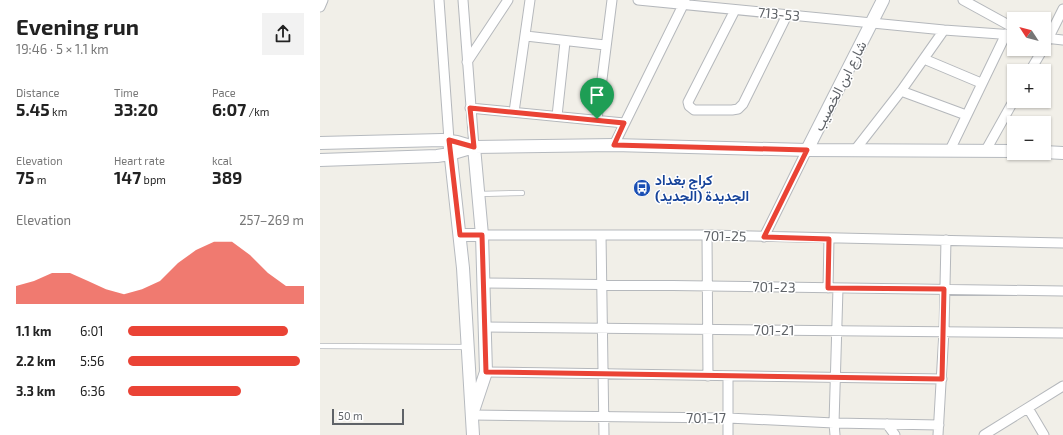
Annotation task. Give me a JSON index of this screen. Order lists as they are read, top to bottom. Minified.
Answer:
{"streets":{"street":["713-53","شارع ابن الخصيب","701-25","701-23","701-21","701-17"]},"crossings":[["713-53","شارع ابن الخصيب"],["شارع ابن الخصيب","701-25"]],"places":{"bus stop":["كراج بغداد الجديدة (الجديد)"]},"scale_bar":"50 m","north":"top left","page":{"heading":["Evening run","19:46 · 5 × 1.1 km"],"map_buttons":["+","−"],"stats":[["Distance","5.45 km"],["Time","33:20"],["Pace","6:07 /km"],["Elevation","75 m"],["Heart rate","147 bpm"],["kcal","389"]],"chart":["Elevation","257–269 m"],"list":[{"name":"1.1 km","note":"6:01"},{"name":"2.2 km","note":"5:56"},{"name":"3.3 km","note":"6:36"}],"scale":"50 m"}}
